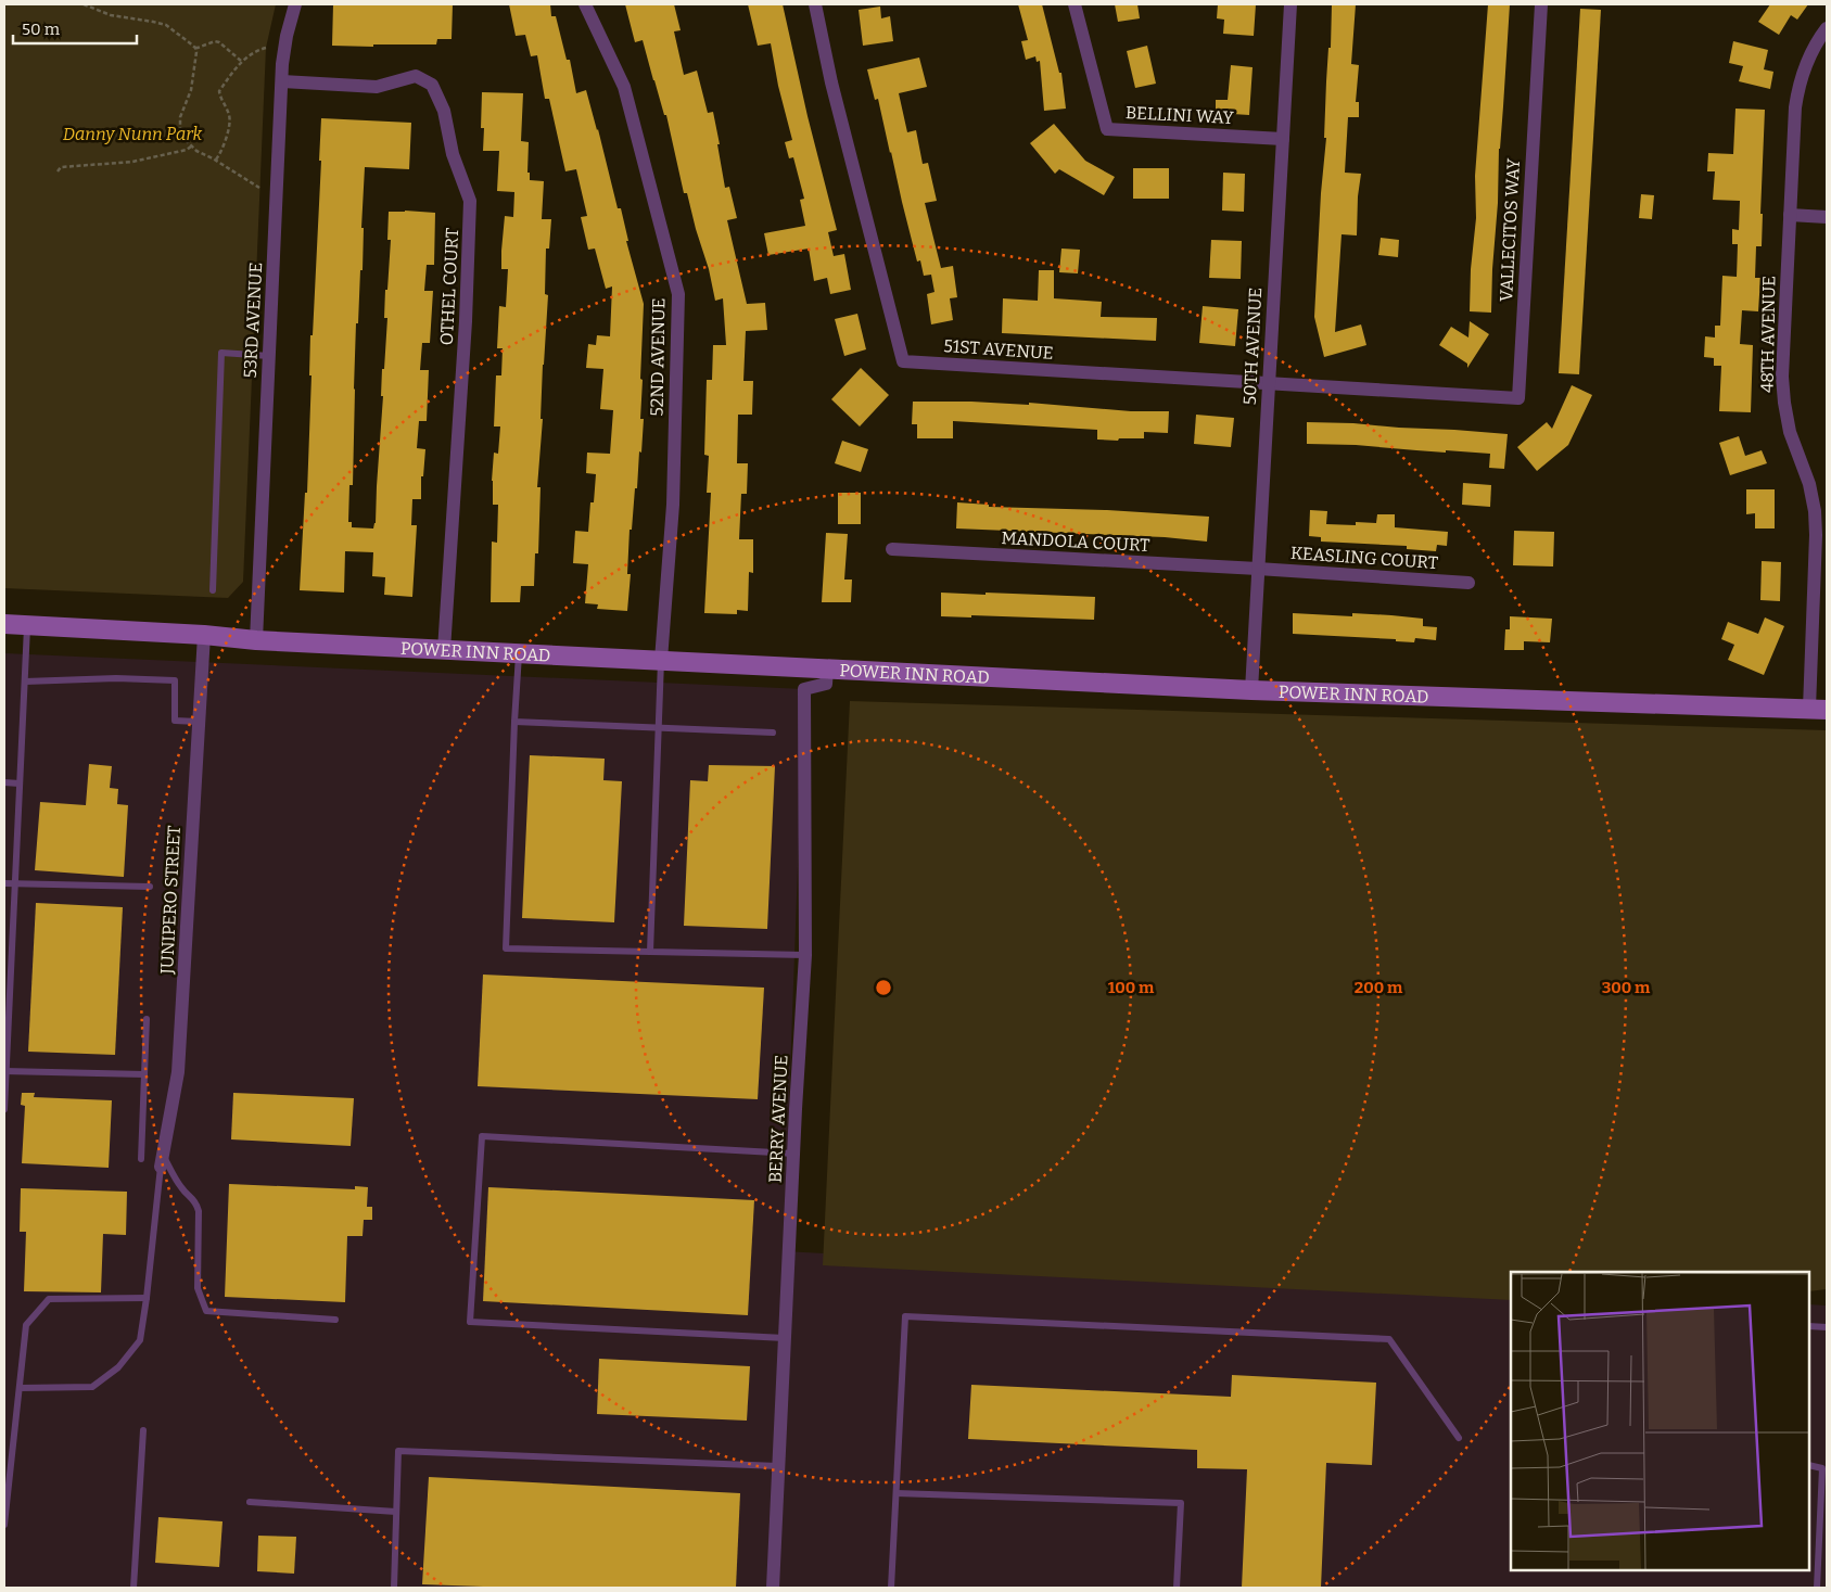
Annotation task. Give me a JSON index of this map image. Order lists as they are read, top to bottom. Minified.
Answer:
{"streets":{"main road":["POWER INN ROAD"],"street":["BELLINI WAY","VALLECITOS WAY","OTHEL COURT","53RD AVENUE","48TH AVENUE","50TH AVENUE","51ST AVENUE","52ND AVENUE","MANDOLA COURT","KEASLING COURT","JUNIPERO STREET","BERRY AVENUE"]},"crossings":[["BELLINI WAY","50TH AVENUE"],["VALLECITOS WAY","51ST AVENUE"],["OTHEL COURT","53RD AVENUE"],["OTHEL COURT","POWER INN ROAD"],["53RD AVENUE","POWER INN ROAD"],["48TH AVENUE","POWER INN ROAD"],["50TH AVENUE","51ST AVENUE"],["50TH AVENUE","MANDOLA COURT"],["50TH AVENUE","KEASLING COURT"],["50TH AVENUE","POWER INN ROAD"],["52ND AVENUE","POWER INN ROAD"],["MANDOLA COURT","KEASLING COURT"],["POWER INN ROAD","JUNIPERO STREET"],["POWER INN ROAD","BERRY AVENUE"]],"parks":["Danny Nunn Park"],"scale_bar":"50 m","rings":["100 m","200 m","300 m"]}
